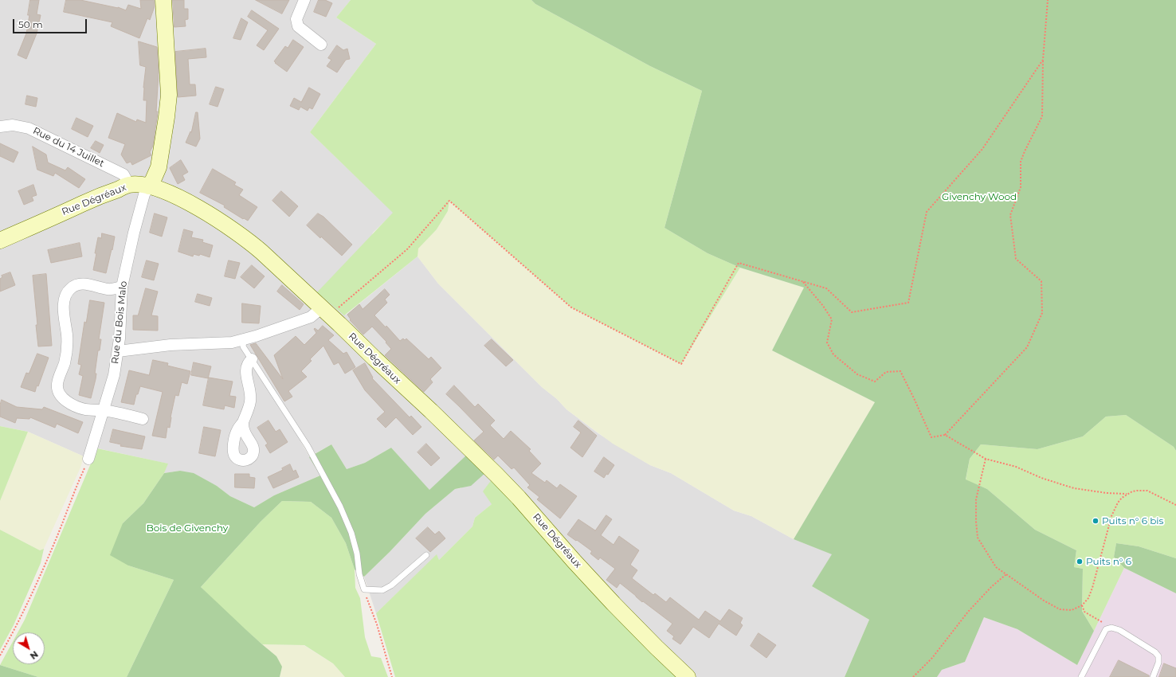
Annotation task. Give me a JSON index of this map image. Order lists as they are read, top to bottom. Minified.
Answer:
{"streets":{"main road":["Rue Dégréaux"],"street":["Rue du 14 Juillet","Rue du Bois Malo"]},"crossings":[["Rue du 14 Juillet","Rue Dégréaux"],["Rue Dégréaux","Rue du Bois Malo"]],"parks":["Givenchy Wood","Bois de Givenchy"],"places":["Puits n° 6 bis","Puits n° 6"],"scale_bar":"50 m","north":"bottom right"}
